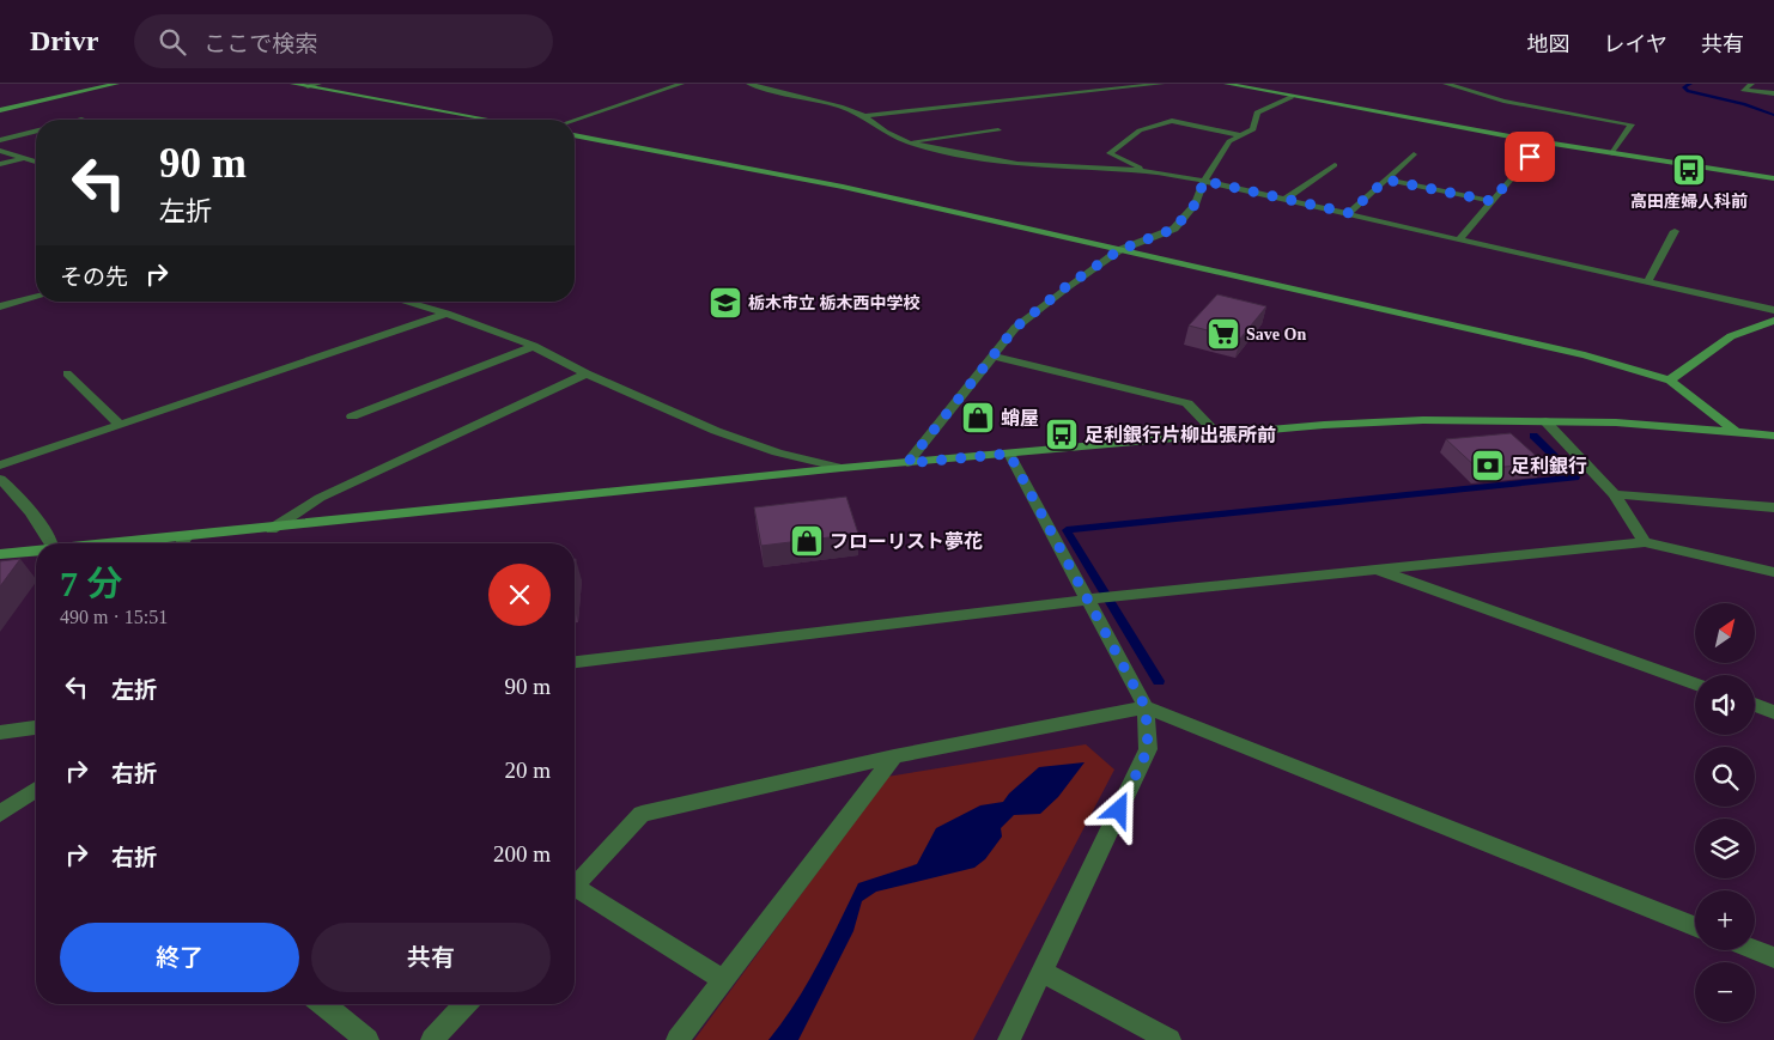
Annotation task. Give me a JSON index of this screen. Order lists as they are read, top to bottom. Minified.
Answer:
{"places":{"bus stop":["高田産婦人科前","足利銀行片柳出張所前"],"school or university":["栃木市立 栃木西中学校"],"supermarket":["Save On"],"shop":["蛸屋","フローリスト夢花"],"bank":["足利銀行"]},"north":"top right","page":{"header":"Drivr","search":"ここで検索","nav":["地図","レイヤ","共有"],"turn":["90 m","左折"],"then":"その先","heading":["7 分","490 m · 15:51"],"map_buttons":["+","−"],"list":[{"name":"左折","value":"90 m"},{"name":"右折","value":"20 m"},{"name":"右折","value":"200 m"}],"buttons":["終了","共有"]}}
